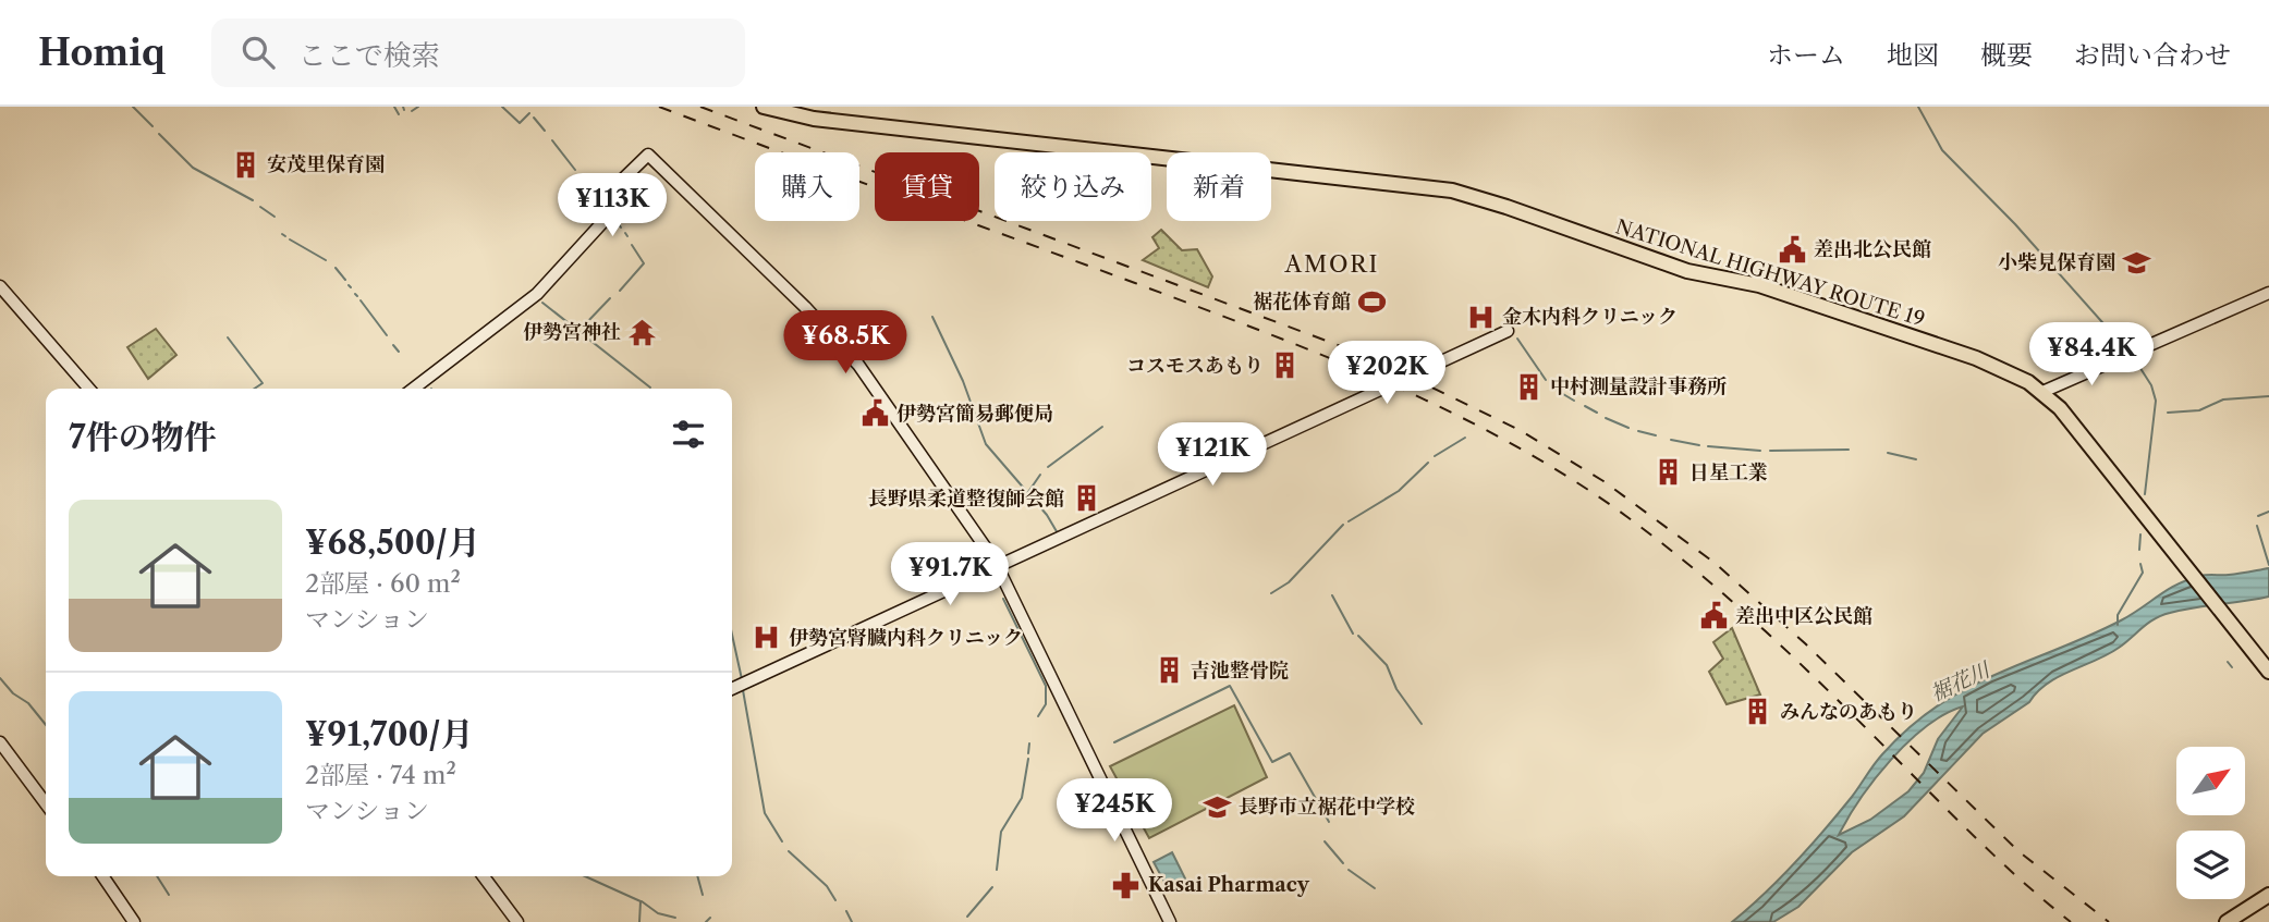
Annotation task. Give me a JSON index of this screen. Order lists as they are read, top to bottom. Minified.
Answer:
{"streets":{"highway":["NATIONAL HIGHWAY ROUTE 19"]},"districts":["AMORI"],"water":["裾花川"],"places":{"building":["安茂里保育園","コスモスあもり","中村測量設計事務所","日星工業","長野県柔道整復師会館","吉池整骨院","みんなのあもり"],"public building":["差出北公民館","伊勢宮簡易郵便局","差出中区公民館"],"school or university":["小柴見保育園","長野市立裾花中学校"],"sports":["裾花体育館"],"hospital":["金木内科クリニック","伊勢宮腎臓内科クリニック"],"temple":["伊勢宮神社"],"pharmacy":["Kasai Pharmacy"]},"north":"top right","page":{"header":"Homiq","search":"ここで検索","nav":["ホーム","地図","概要","お問い合わせ"],"chip":["購入","賃貸","絞り込み","新着"],"price":["¥113K","¥68.5K","¥84.4K","¥202K","¥121K","¥91.7K","¥245K"],"heading":"7件の物件","list":[{"name":"¥68,500/月","note":"2部屋 · 60 m² · マンション"},{"name":"¥91,700/月","note":"2部屋 · 74 m² · マンション"}]}}
